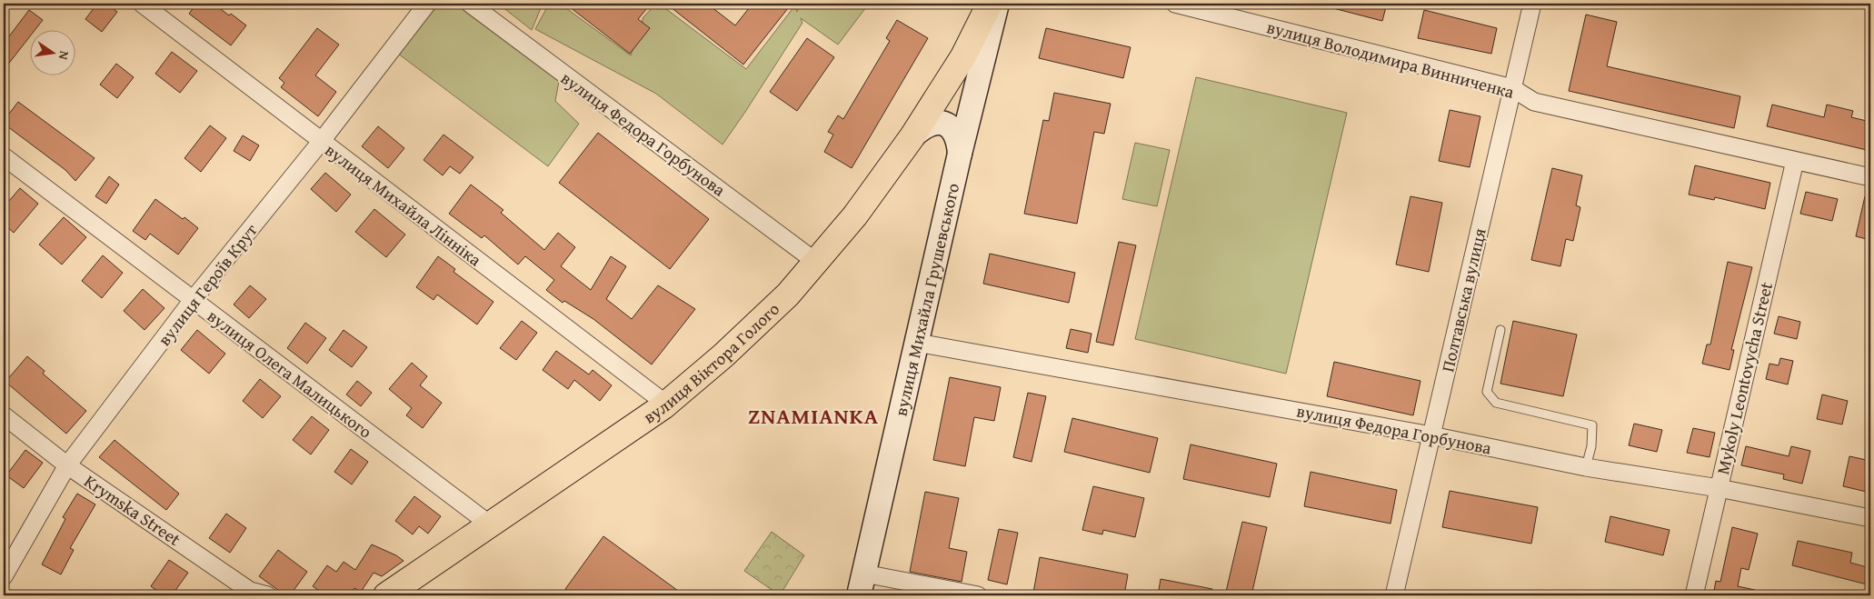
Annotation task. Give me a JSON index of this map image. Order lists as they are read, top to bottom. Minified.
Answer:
{"streets":{"main road":["вулиця Михайла Грушевського","вулиця Віктора Голого"],"street":["вулиця Володимира Винниченка","вулиця Федора Горбунова","вулиця Михайла Лінніка","вулиця Героїв Крут","Полтавська вулиця","вулиця Олега Малицького","Mykoly Leontovycha Street","Krymska Street"]},"crossings":[["вулиця Володимира Винниченка","Полтавська вулиця"],["вулиця Володимира Винниченка","Mykoly Leontovycha Street"],["вулиця Федора Горбунова","вулиця Михайла Грушевського"],["вулиця Федора Горбунова","Полтавська вулиця"],["вулиця Федора Горбунова","вулиця Віктора Голого"],["вулиця Федора Горбунова","Mykoly Leontovycha Street"],["вулиця Михайла Лінніка","вулиця Героїв Крут"],["вулиця Михайла Лінніка","вулиця Віктора Голого"],["вулиця Героїв Крут","вулиця Олега Малицького"],["вулиця Героїв Крут","Krymska Street"],["вулиця Віктора Голого","вулиця Олега Малицького"]],"districts":["ZNAMIANKA"],"north":"right"}
